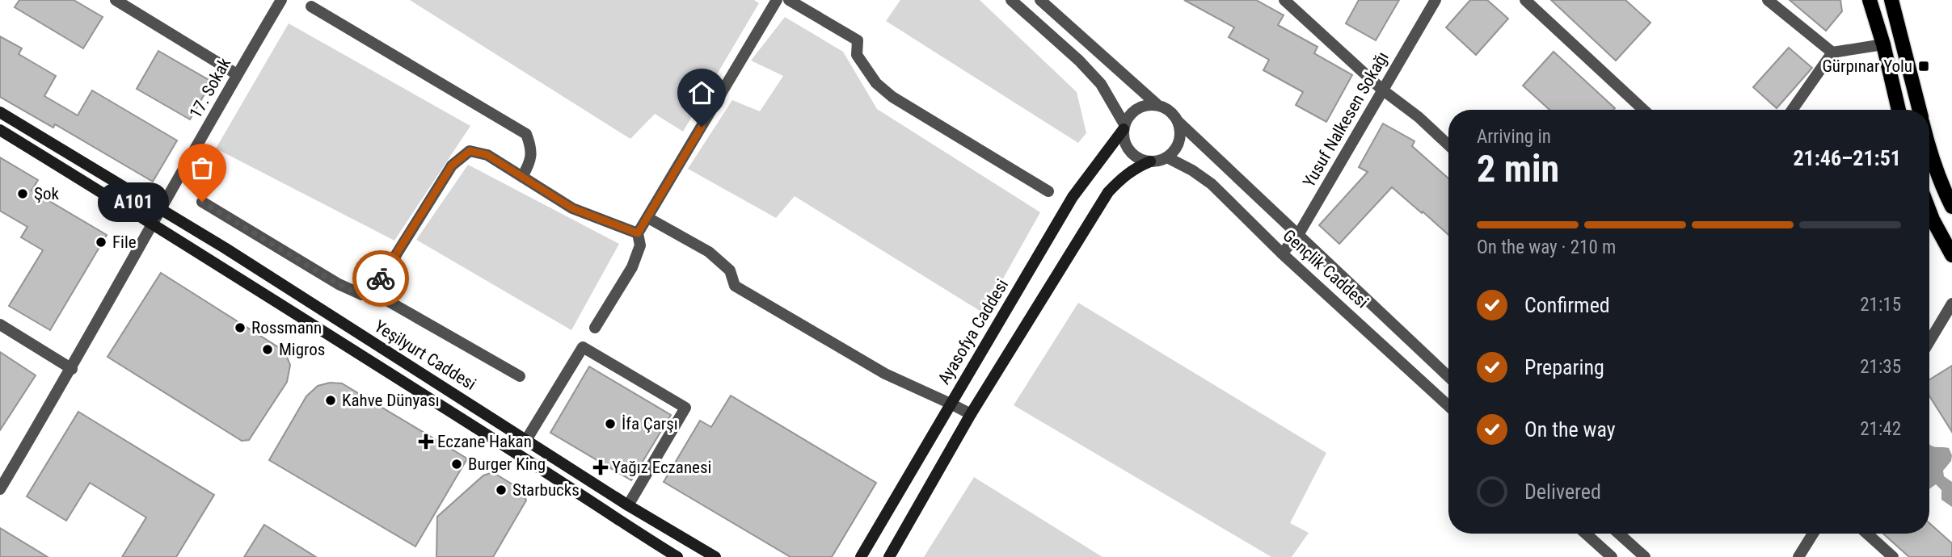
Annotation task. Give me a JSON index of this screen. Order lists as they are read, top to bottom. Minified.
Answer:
{"streets":{"main road":["Ayasofya Caddesi","Yeşilyurt Caddesi"],"street":["17. Sokak","Yusuf Nalkesen Sokağı","Gençlik Caddesi"]},"crossings":[["17. Sokak","Yeşilyurt Caddesi"],["Yusuf Nalkesen Sokağı","Gençlik Caddesi"],["Gençlik Caddesi","Ayasofya Caddesi"]],"places":{"transit":["Gürpınar Yolu"],"other":["Şok","A101","File","Rossmann","Migros","Kahve Dünyası","İfa Çarşı","Burger King","Starbucks"],"health":["Eczane Hakan","Yağız Eczanesi"]},"page":{"heading":["2 min","Arriving in","21:46–21:51"],"bubble":"A101","bar":"On the way · 210 m","list":[["Confirmed","21:15"],["Preparing","21:35"],["On the way","21:42"],"Delivered"]}}
